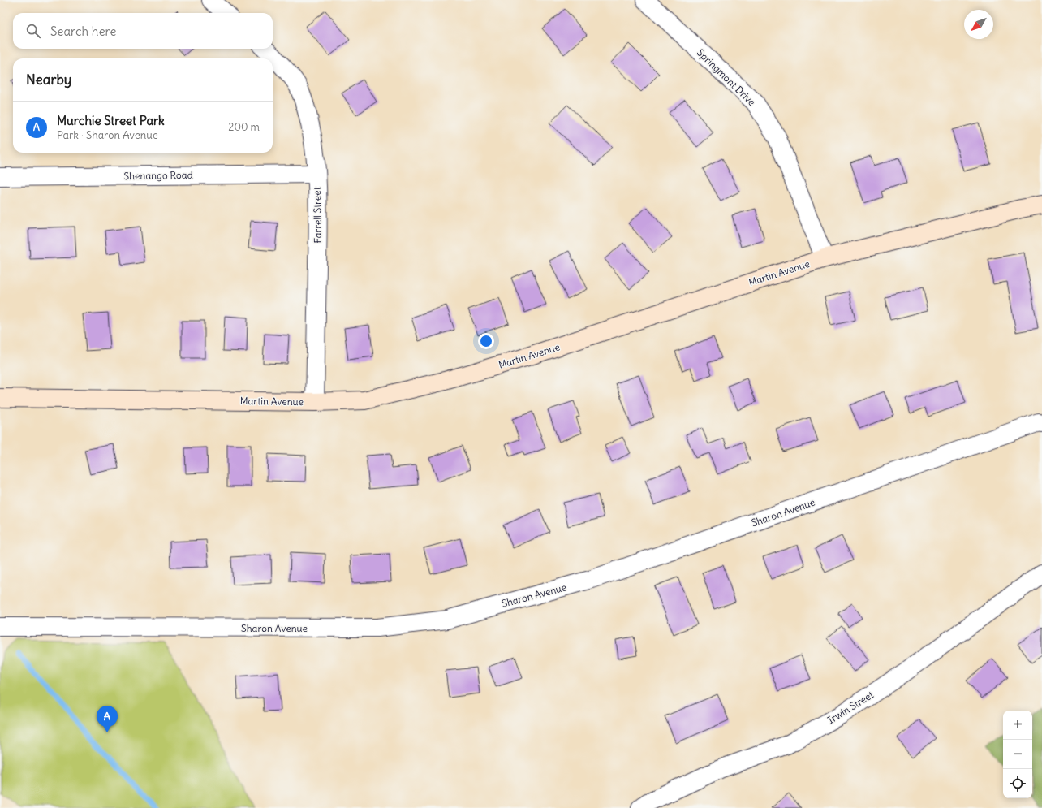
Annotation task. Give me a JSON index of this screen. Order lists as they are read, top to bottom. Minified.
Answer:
{"streets":{"street":["Springmont Drive","Shenango Road","Farrell Street","Martin Avenue","Sharon Avenue","Irwin Street"]},"crossings":[["Springmont Drive","Martin Avenue"],["Shenango Road","Farrell Street"],["Farrell Street","Martin Avenue"]],"north":"bottom left","page":{"search":"Search here","heading":"Nearby","list":[{"mark":"A","name":"Murchie Street Park","note":"Park · Sharon Avenue","value":"200 m"}],"pins":"A","map_buttons":["+","−"]}}
